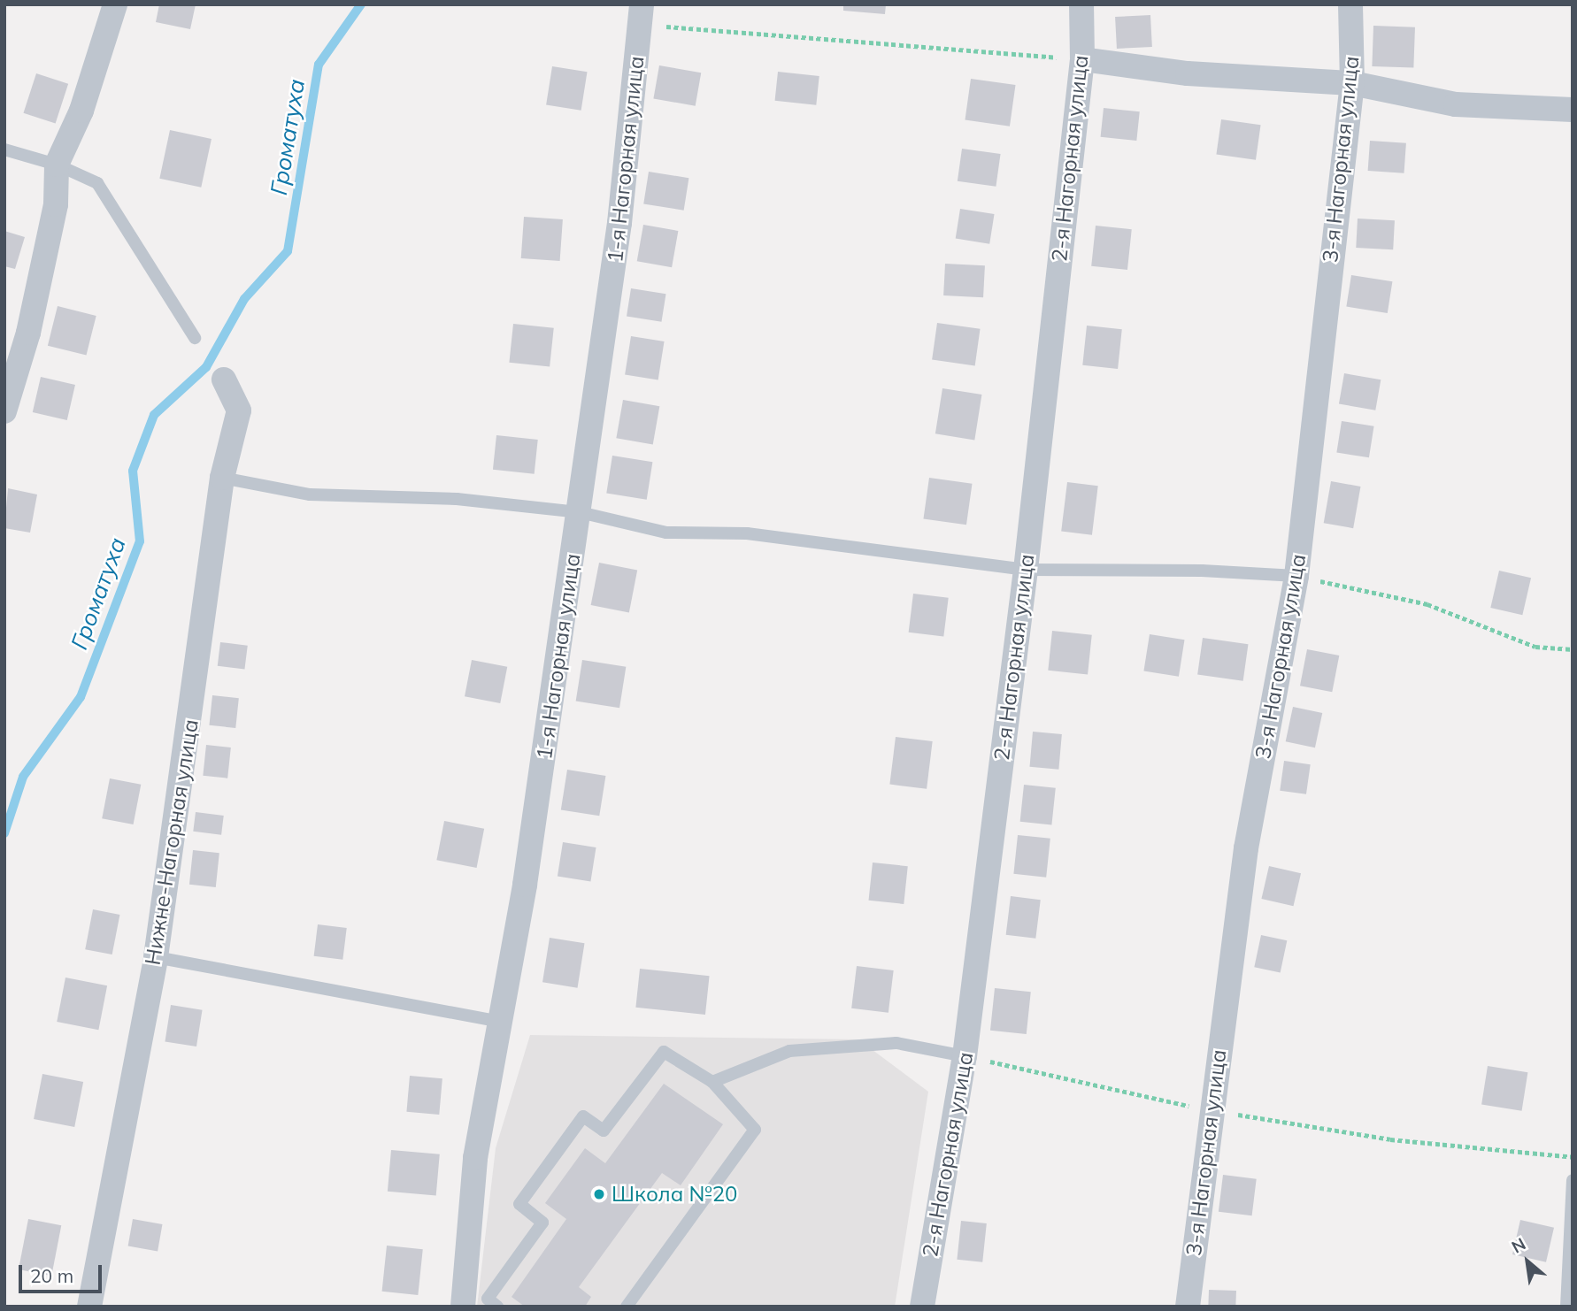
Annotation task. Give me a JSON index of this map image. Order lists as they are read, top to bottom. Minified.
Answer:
{"streets":{"street":["2-я Нагорная улица","1-я Нагорная улица","3-я Нагорная улица","Нижне-Нагорная улица"]},"water":["Громатуха"],"places":["Школа №20"],"scale_bar":"20 m","north":"top left"}
